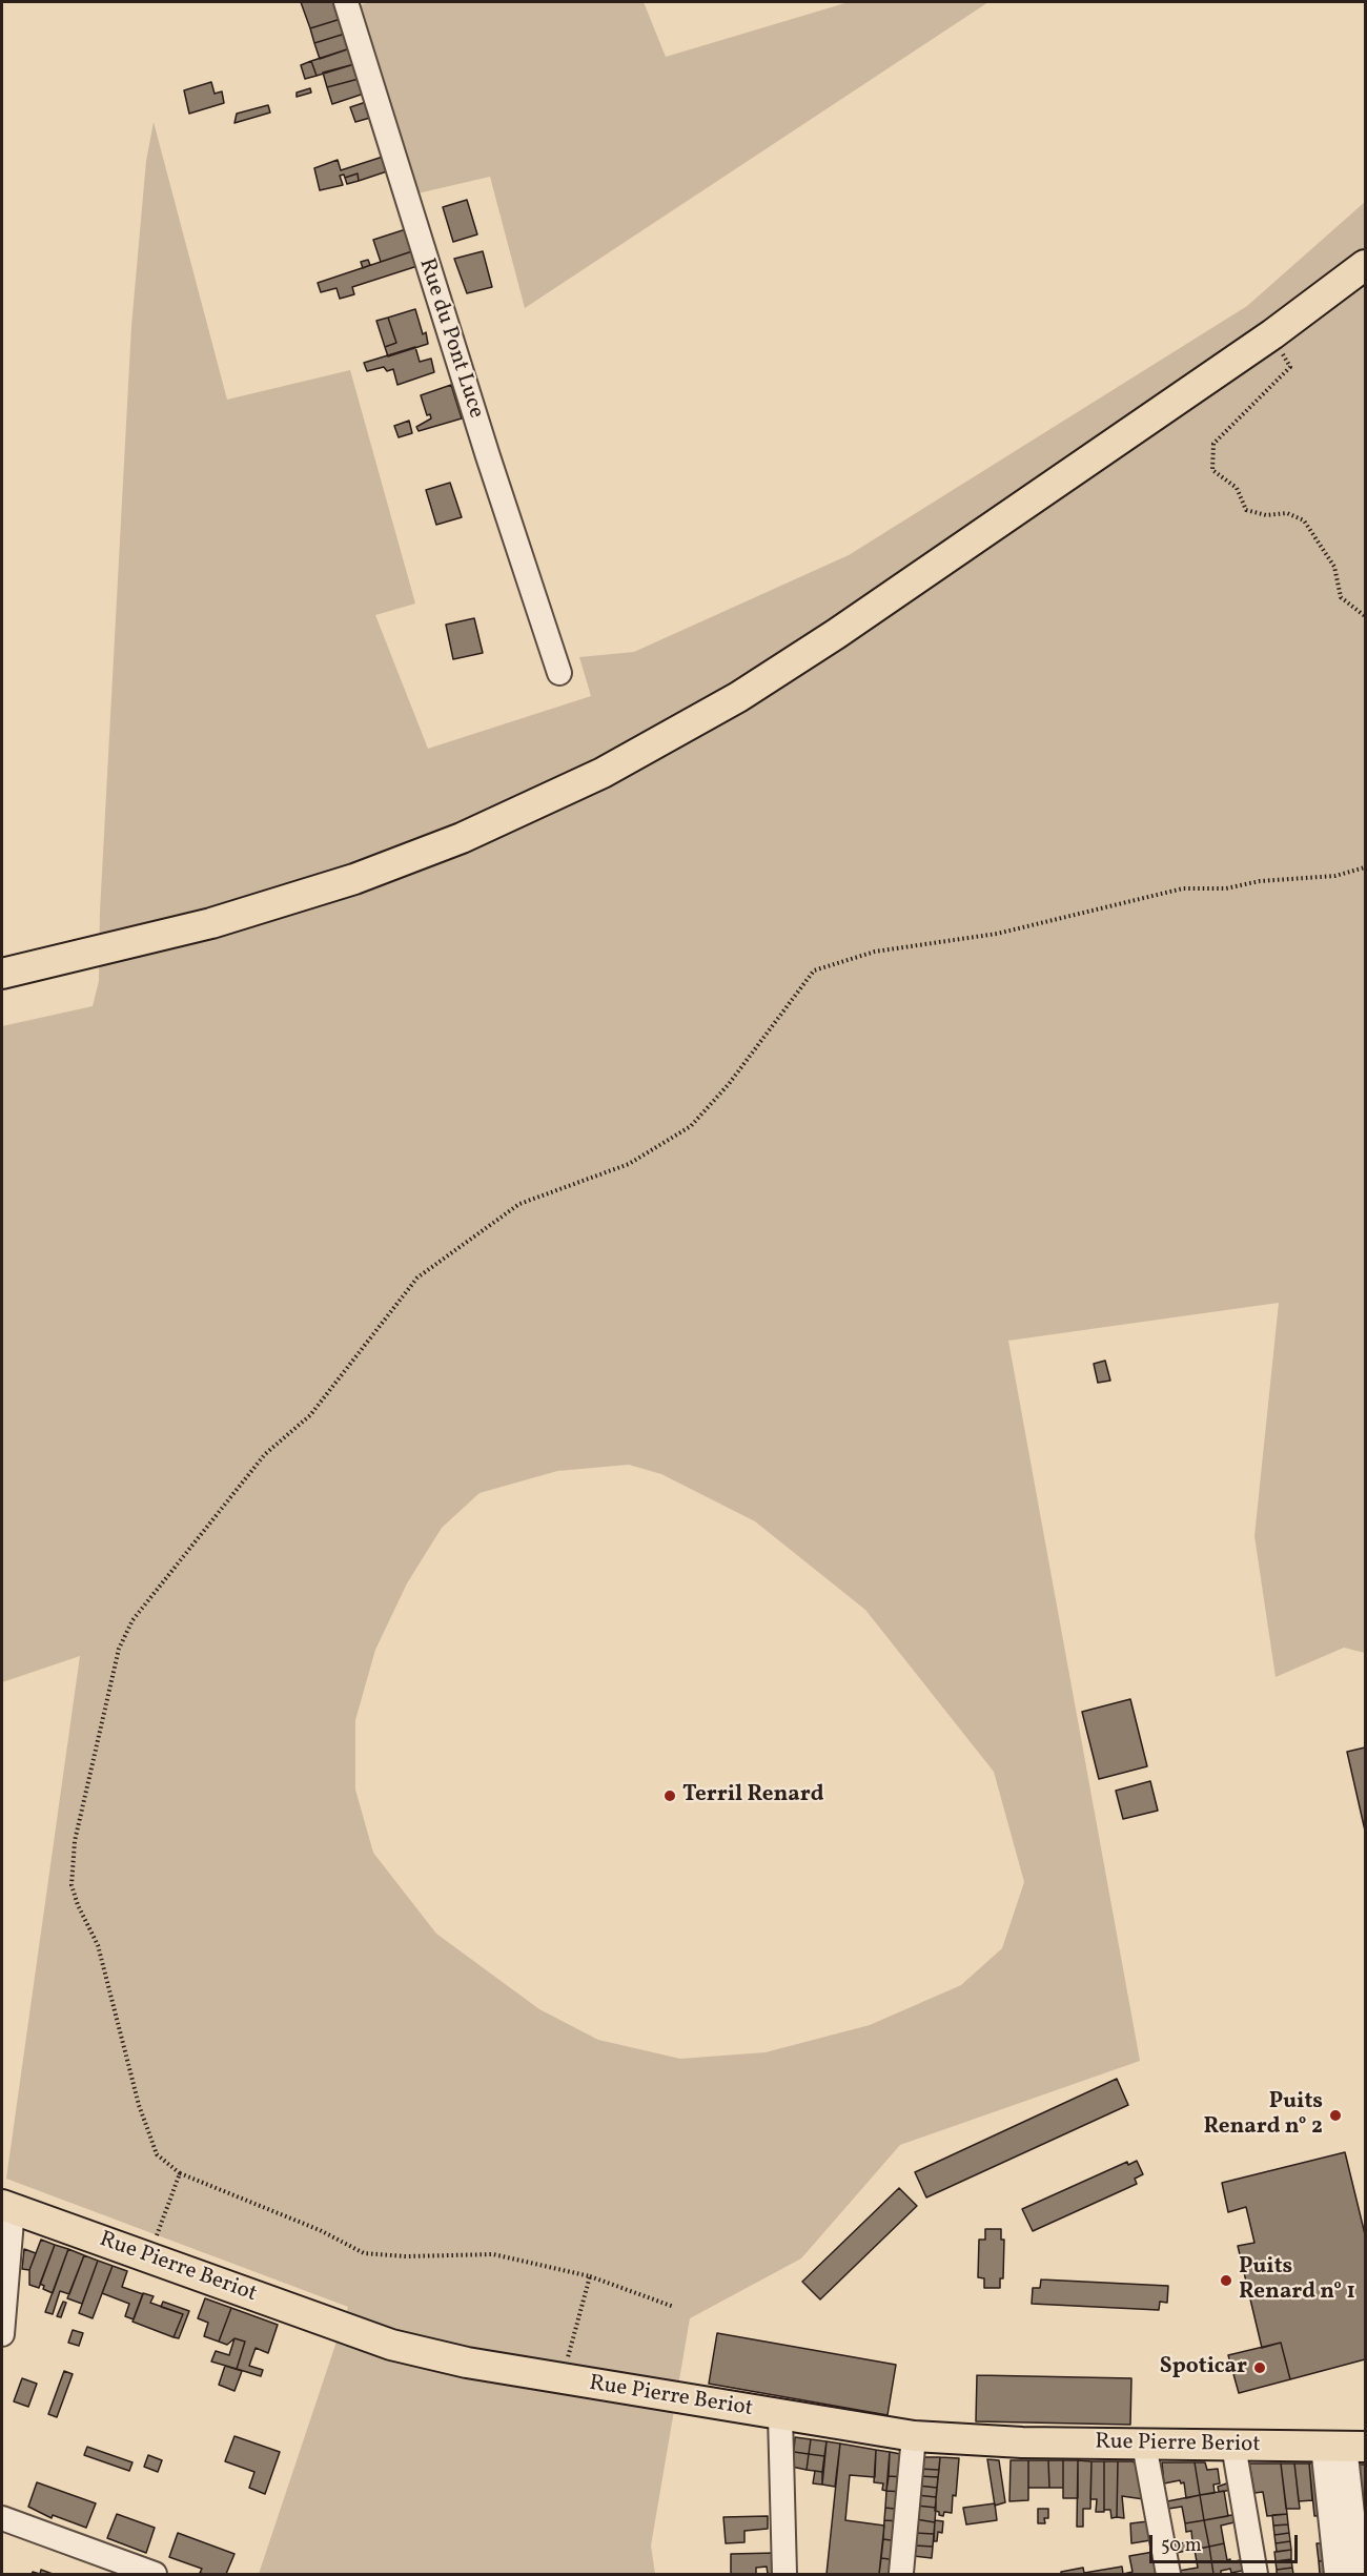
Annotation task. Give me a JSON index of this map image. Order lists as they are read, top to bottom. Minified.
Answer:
{"streets":{"main road":["Rue Pierre Beriot"],"street":["Rue du Pont Luce"]},"places":["Terril Renard","Puits Renard n° 2","Puits Renard n° 1","Spoticar"],"scale_bar":"50 m"}
